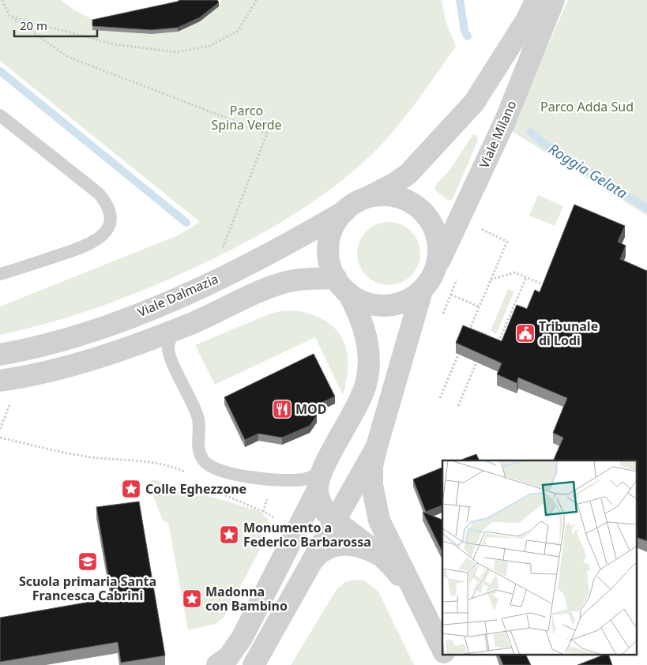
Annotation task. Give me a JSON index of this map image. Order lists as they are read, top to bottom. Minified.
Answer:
{"streets":{"street":["Viale Milano","Viale Dalmazia"]},"crossings":[["Viale Milano","Viale Dalmazia"]],"water":["Roggia Gelata"],"parks":["Parco Adda Sud","Parco Spina Verde"],"places":{"public building":["Tribunale di Lodi"],"restaurant":["MOD"],"place":["Colle Eghezzone","Monumento a Federico Barbarossa","Madonna con Bambino"],"school or university":["Scuola primaria Santa Francesca Cabrini"]},"scale_bar":"20 m"}
